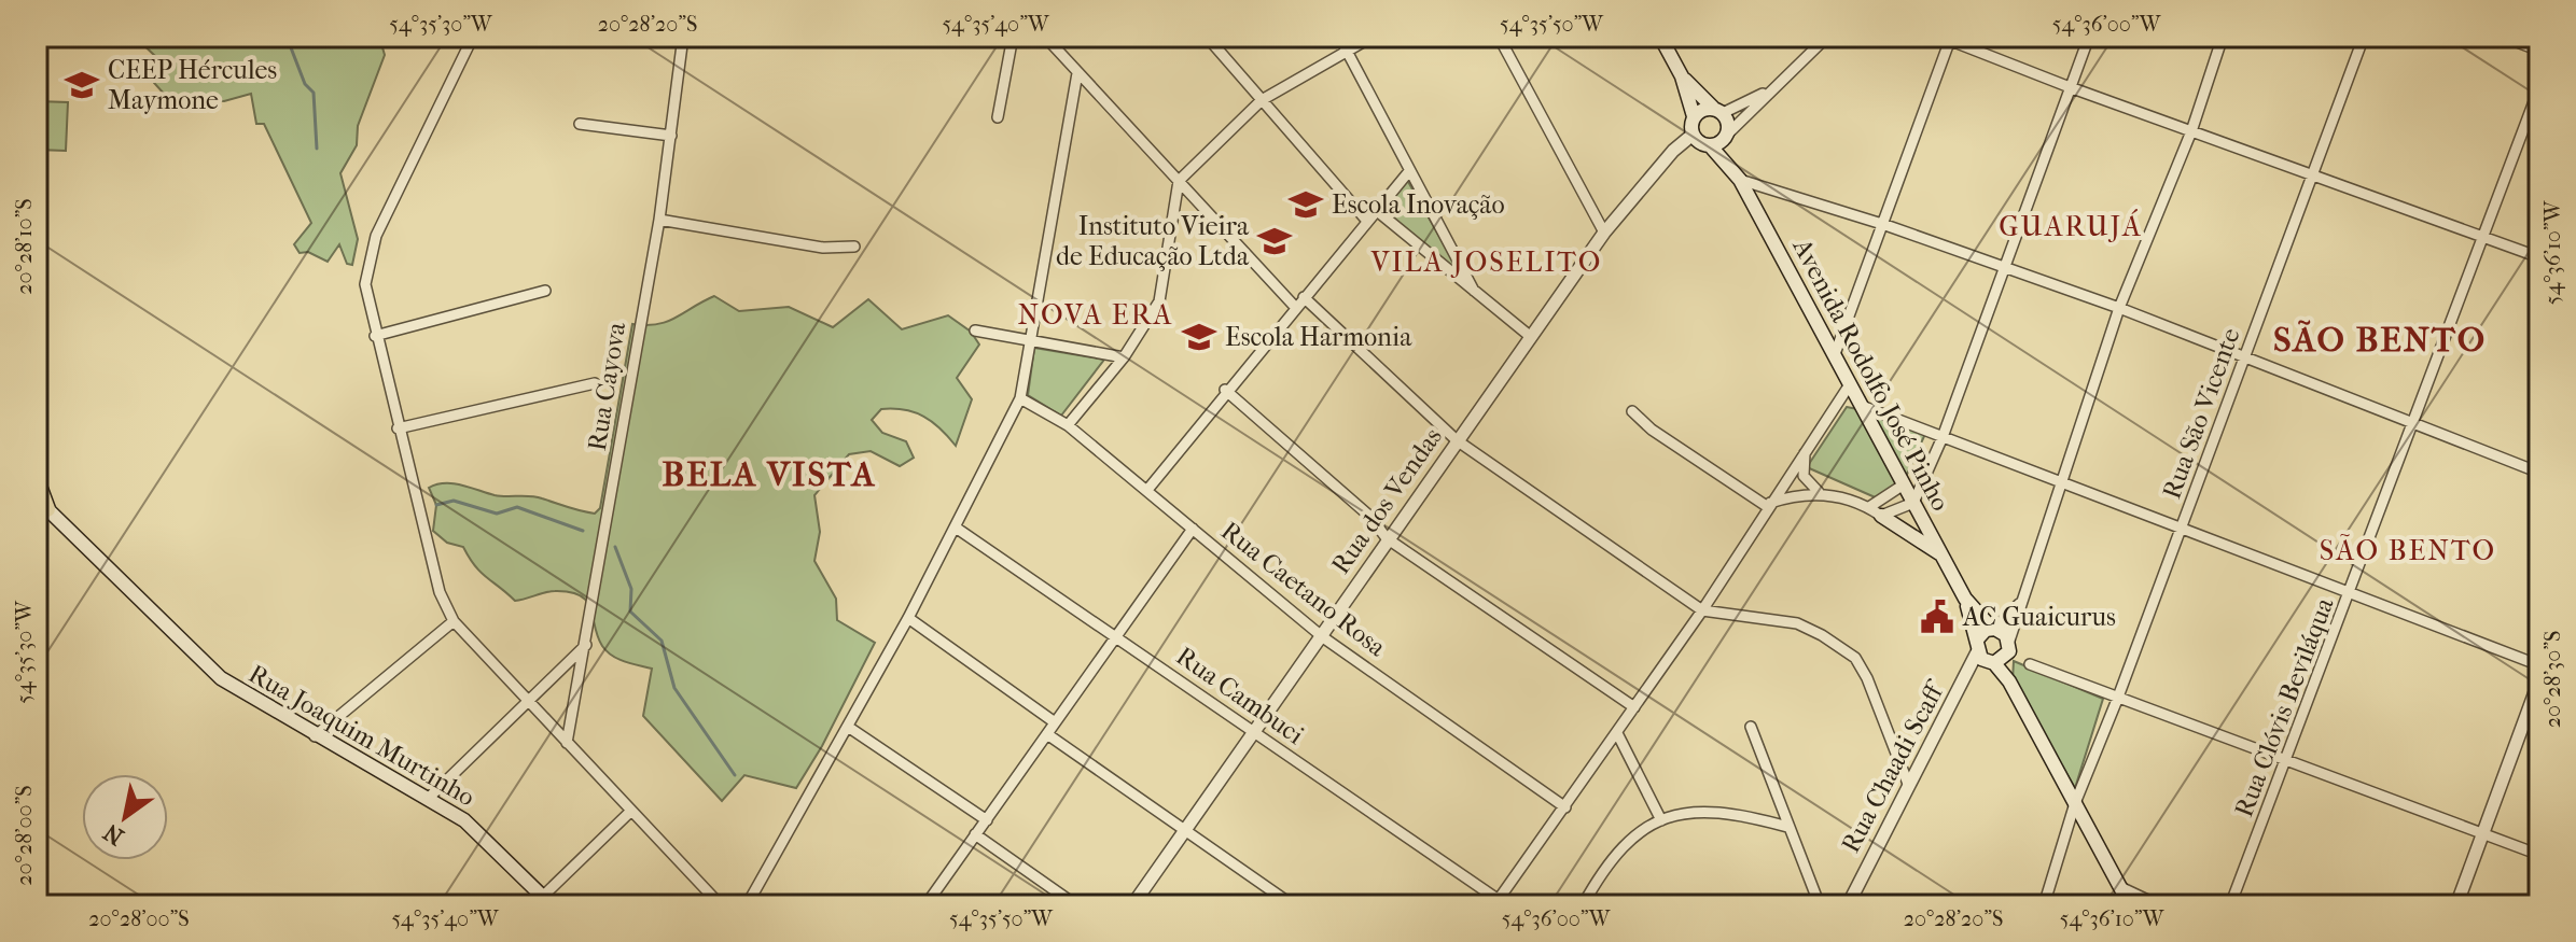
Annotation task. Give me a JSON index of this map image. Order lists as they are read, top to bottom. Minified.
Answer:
{"streets":{"main road":["Avenida Rodolfo José Pinho","Rua Joaquim Murtinho"],"street":["Rua Cayova","Rua São Vicente","Rua dos Vendas","Rua Caetano Rosa","Rua Cambuci","Rua Clóvis Beviláqua","Rua Chaadi Scaff"]},"crossings":[["Avenida Rodolfo José Pinho","Rua Chaadi Scaff"],["Rua dos Vendas","Rua Caetano Rosa"],["Rua dos Vendas","Rua Cambuci"]],"districts":["GUARUJÁ","VILA JOSELITO","NOVA ERA","SÃO BENTO","BELA VISTA","SÃO BENTO"],"places":{"school or university":["CEEP Hércules Maymone","Escola Inovação","Instituto Vieira de Educação Ltda","Escola Harmonia"],"public building":["AC Guaicurus"]},"north":"bottom left","coordinates":["54°35'30\"W","20°28'20\"S","54°35'40\"W","54°35'50\"W","54°36'00\"W","20°28'10\"S","54°36'10\"W","20°28'30\"S","20°28'00\"S"]}
